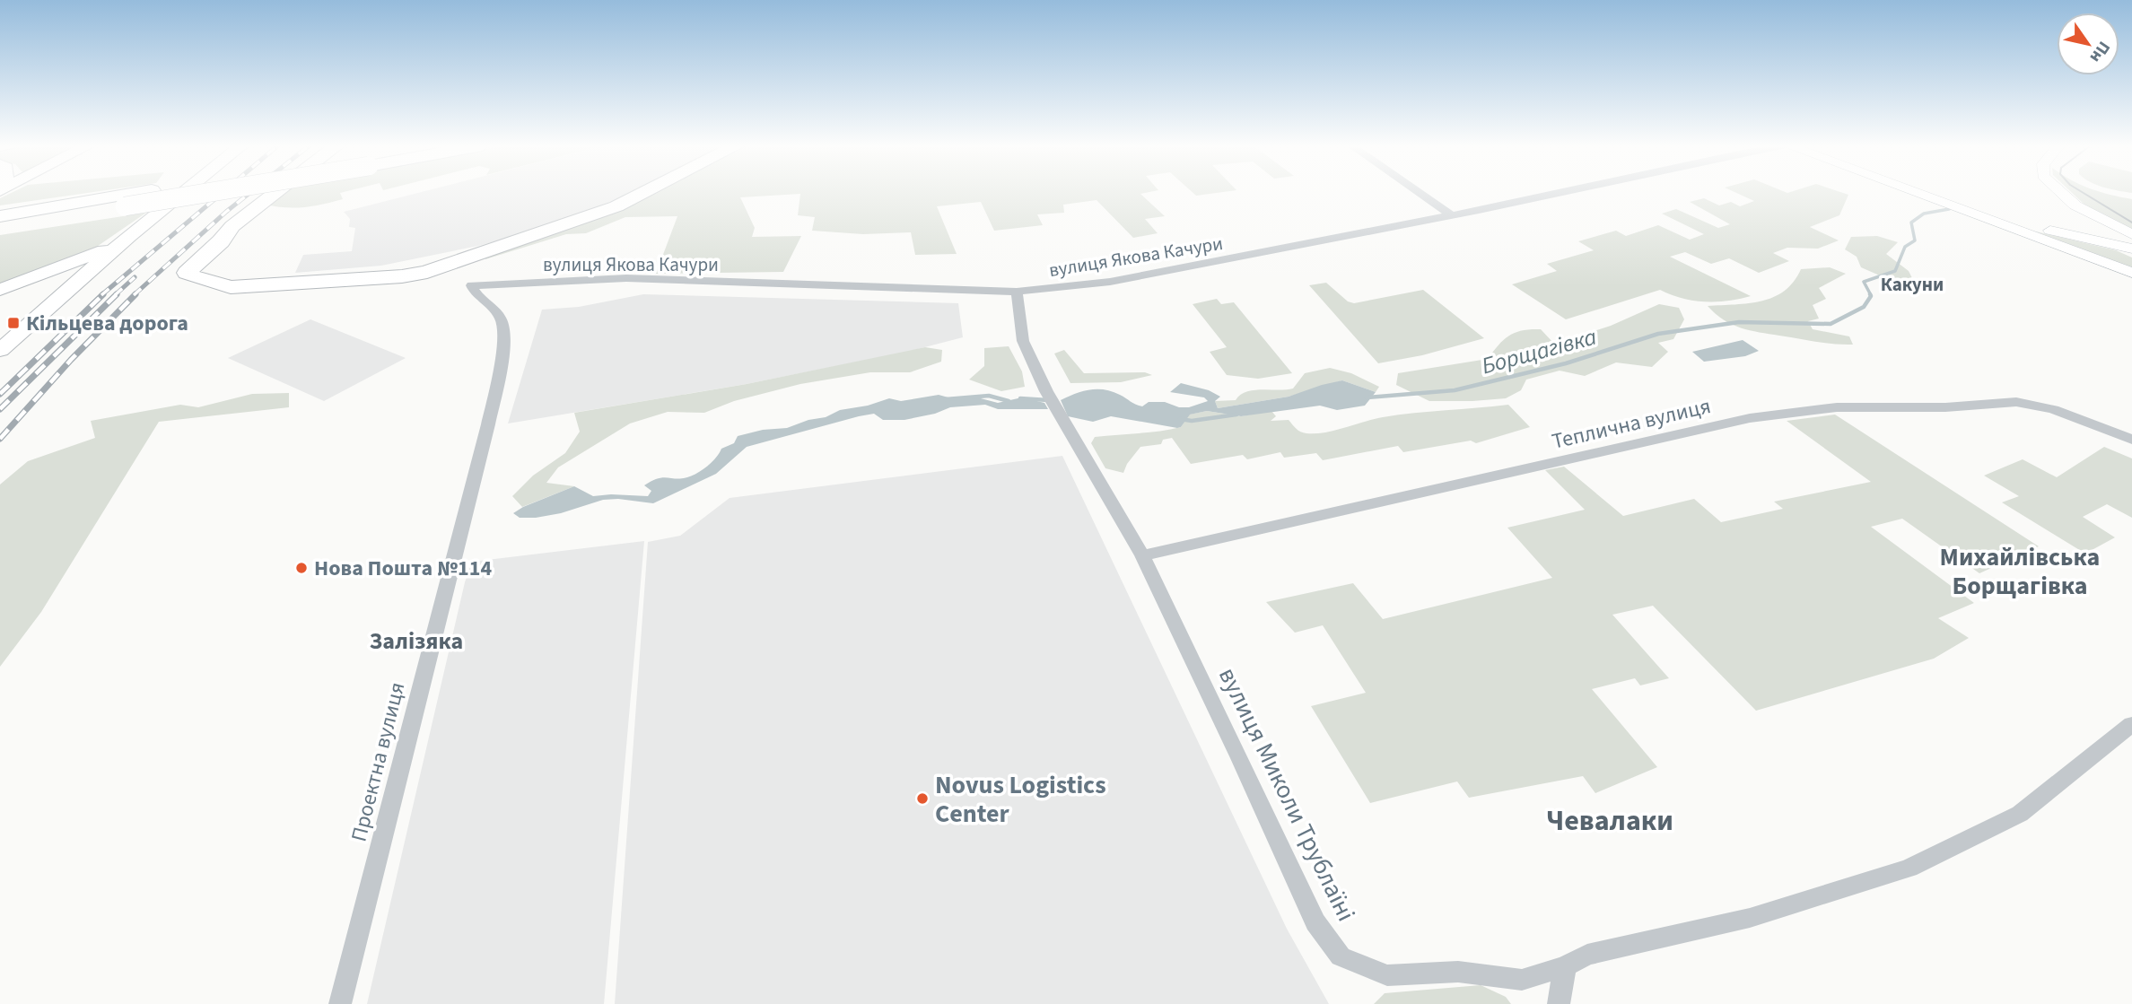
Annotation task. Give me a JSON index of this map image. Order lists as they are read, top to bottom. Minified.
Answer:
{"streets":{"street":["вулиця Якова Качури","Теплична вулиця","Проектна вулиця","вулиця Миколи Трублаїні"]},"crossings":[["вулиця Якова Качури","Проектна вулиця"],["вулиця Якова Качури","вулиця Миколи Трублаїні"],["Теплична вулиця","вулиця Миколи Трублаїні"]],"districts":["Какуни","Михайлівська Борщагівка","Залізяка","Чевалаки"],"water":["Борщагівка"],"places":{"transit":["Кільцева дорога"],"other":["Нова Пошта №114","Novus Logistics Center"]},"north":"bottom right"}
